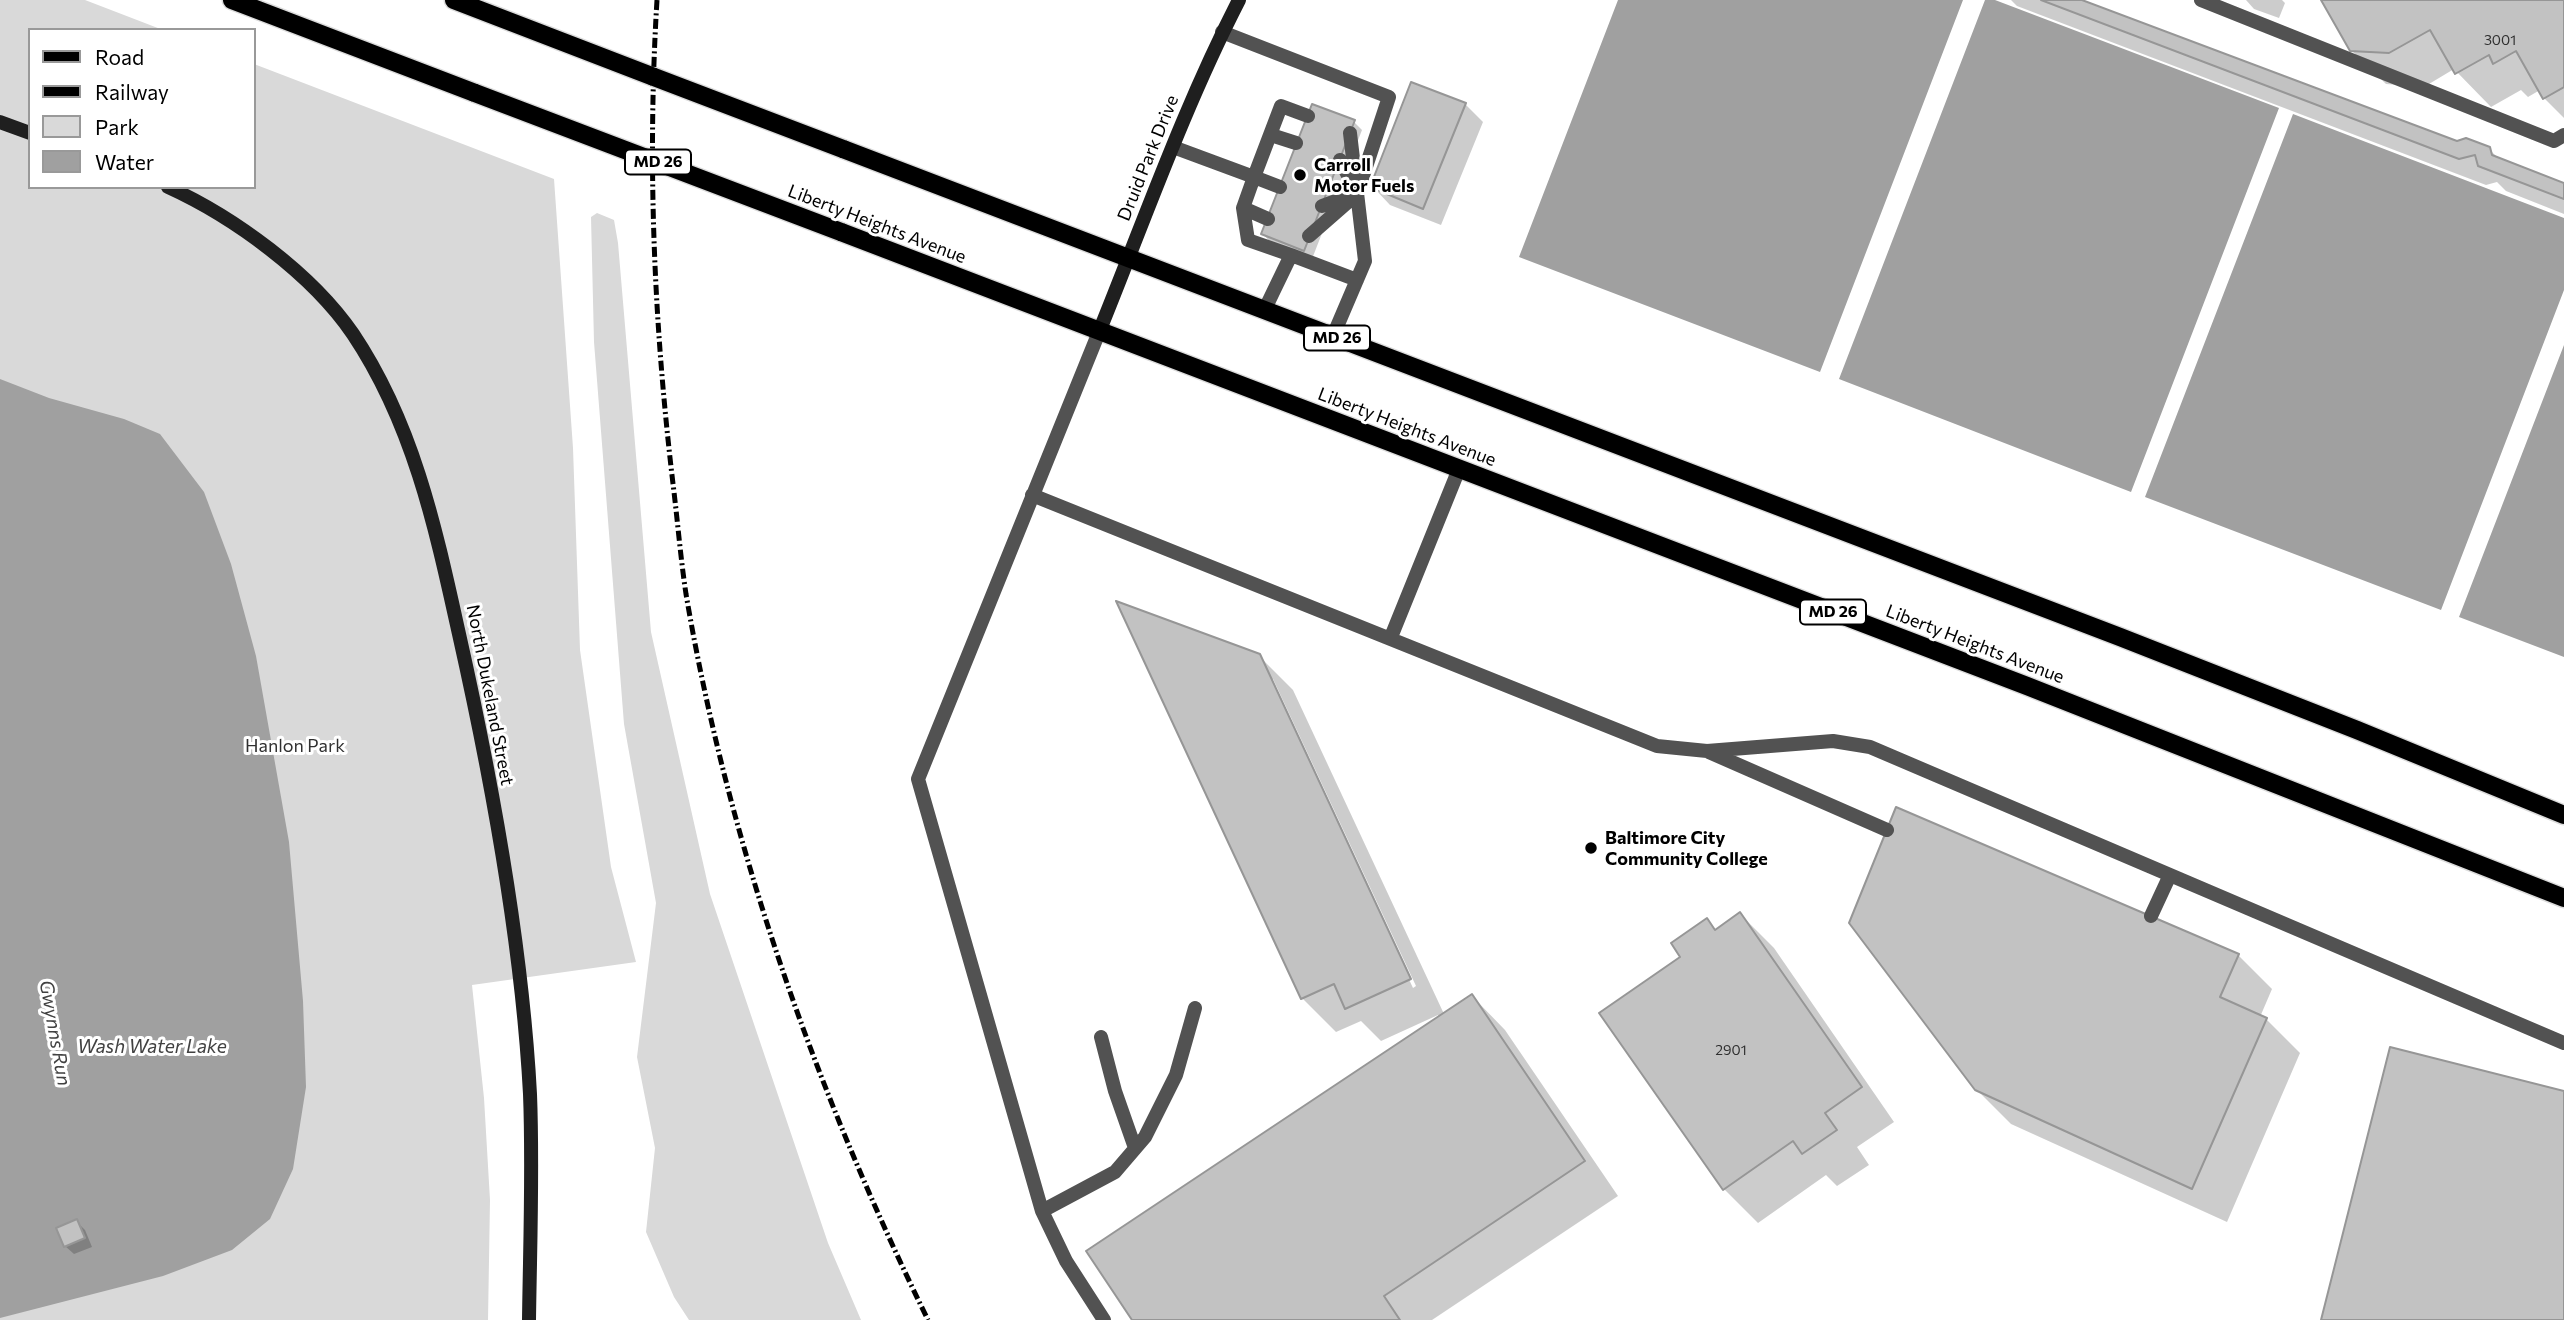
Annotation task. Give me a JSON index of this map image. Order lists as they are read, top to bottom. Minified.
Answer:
{"streets":{"main road":["MD 26","Liberty Heights Avenue"],"street":["Druid Park Drive","North Dukeland Street"]},"crossings":[["Druid Park Drive","MD 26"],["Druid Park Drive","Liberty Heights Avenue"]],"water":["Gwynns Run","Wash Water Lake"],"parks":["Hanlon Park"],"places":["Carroll Motor Fuels","Baltimore City Community College"],"house_numbers":["3001","2901"],"legend":["Road","Railway","Park","Water"]}
